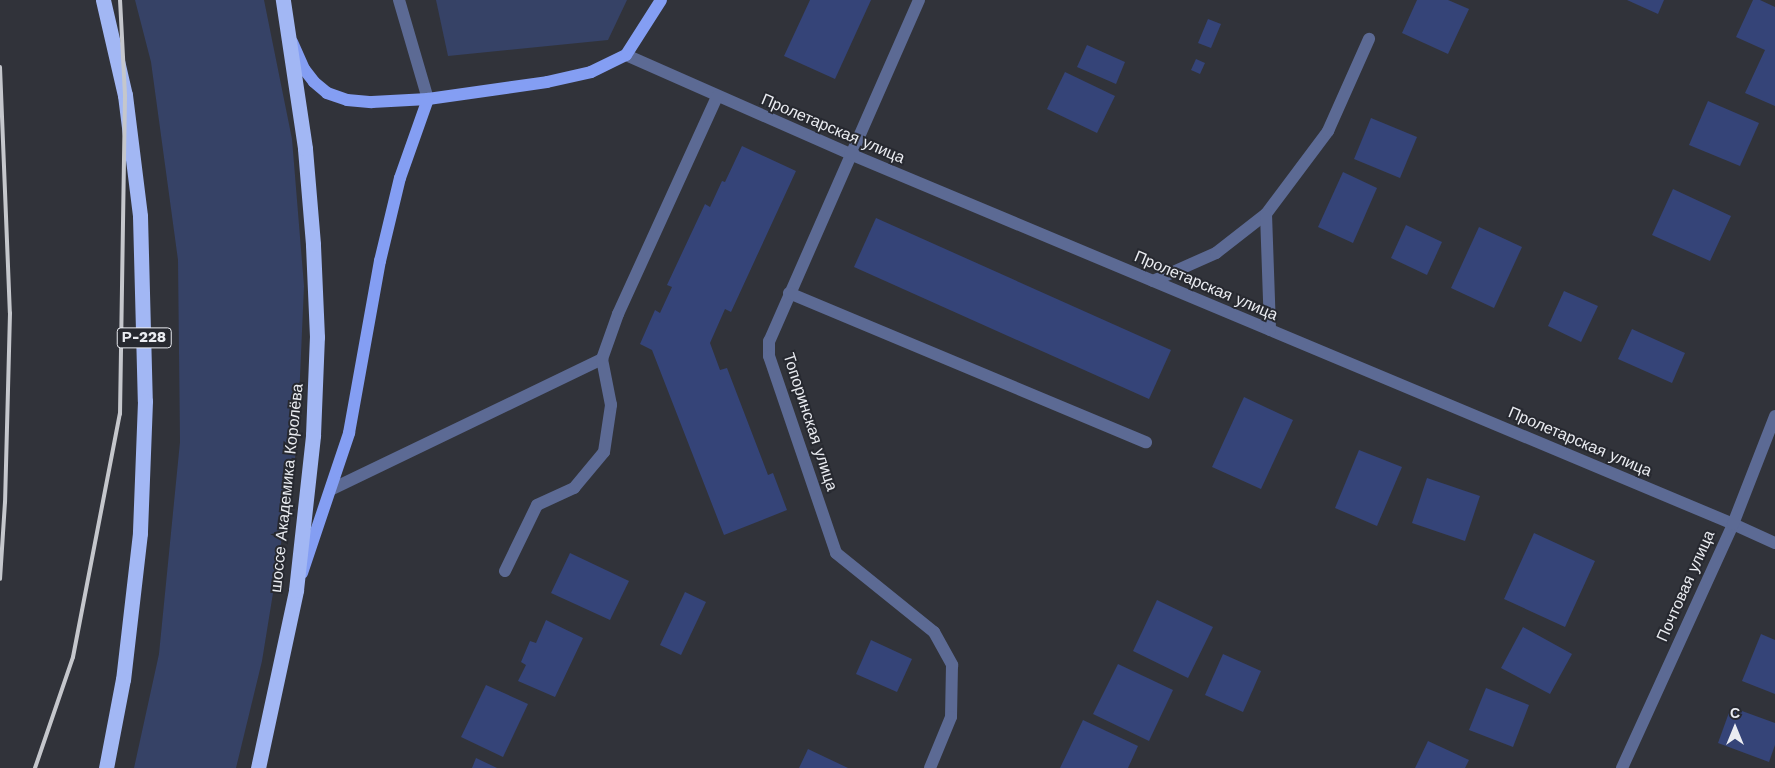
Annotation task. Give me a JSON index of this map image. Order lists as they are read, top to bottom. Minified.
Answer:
{"streets":{"highway":["Р-228","шоссе Академика Королёва"],"street":["Пролетарская улица","Топоринская улица","Почтовая улица"]},"crossings":[["Пролетарская улица","Топоринская улица"],["Пролетарская улица","Почтовая улица"]],"north":"top"}
